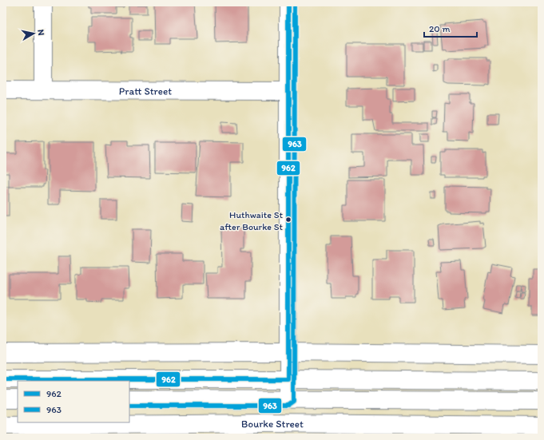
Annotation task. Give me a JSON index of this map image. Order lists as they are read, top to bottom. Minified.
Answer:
{"streets":{"street":["Pratt Street","Bourke Street"]},"places":["Huthwaite St after Bourke St"],"lines":["transit line 962","transit line 963"],"legend":["962","963"],"scale_bar":"20 m","north":"right"}
